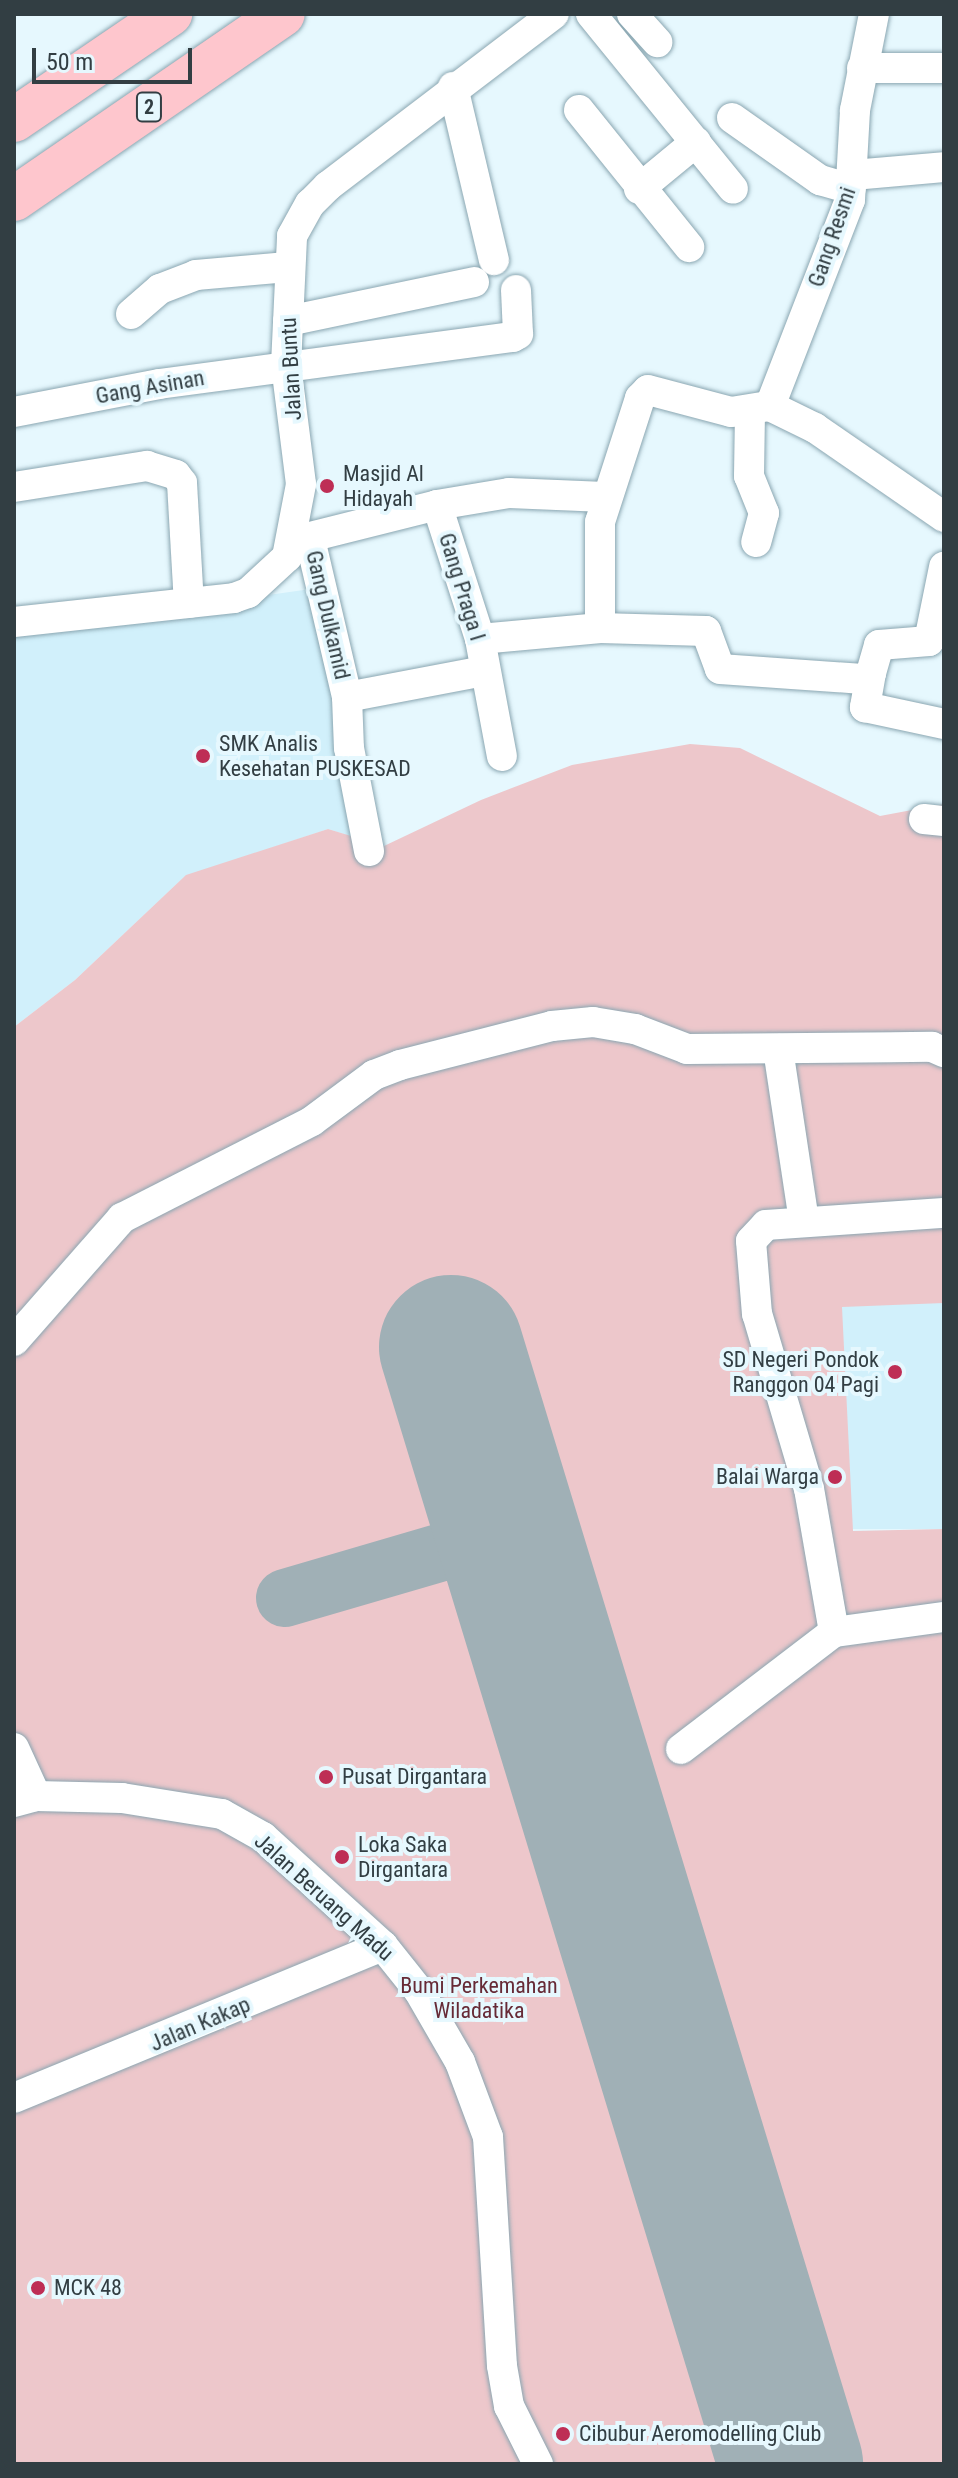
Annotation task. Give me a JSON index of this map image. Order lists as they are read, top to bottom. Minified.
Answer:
{"streets":{"highway":["2"],"street":["Gang Resmi","Jalan Buntu","Gang Asinan","Gang Praga I","Gang Dulkamid","Jalan Beruang Madu","Jalan Kakap"]},"crossings":[["Jalan Buntu","Gang Asinan"],["Jalan Buntu","Gang Dulkamid"],["Gang Praga I","Gang Dulkamid"],["Jalan Beruang Madu","Jalan Kakap"]],"parks":["Bumi Perkemahan Wiladatika"],"places":["Masjid Al Hidayah","SMK Analis Kesehatan PUSKESAD","SD Negeri Pondok Ranggon 04 Pagi","Balai Warga","Pusat Dirgantara","Loka Saka Dirgantara","MCK 48","Cibubur Aeromodelling Club"],"scale_bar":"50 m"}
